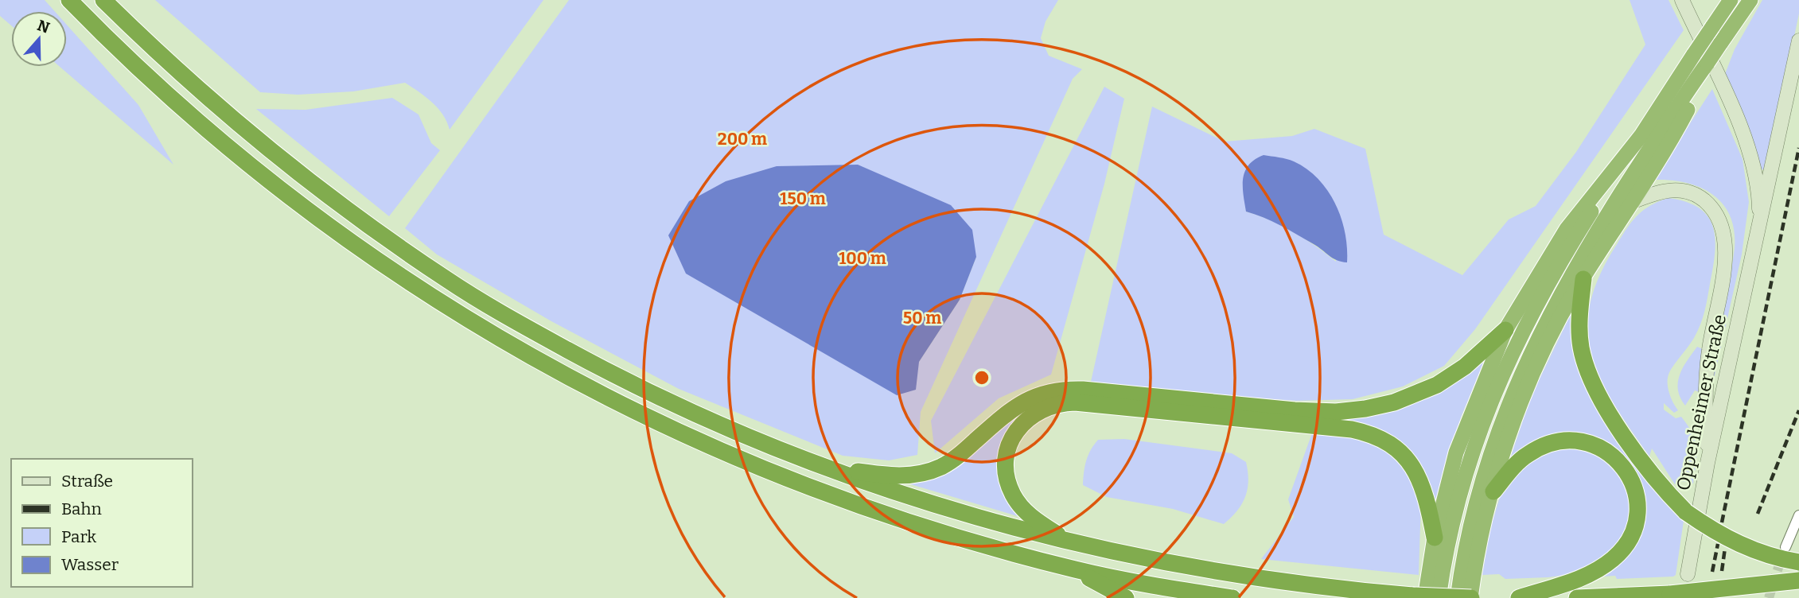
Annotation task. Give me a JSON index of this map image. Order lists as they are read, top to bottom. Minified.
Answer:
{"streets":{"main road":["Oppenheimer Straße"]},"legend":["Straße","Bahn","Park","Wasser"],"north":"top","rings":["200 m","150 m","100 m","50 m"]}
